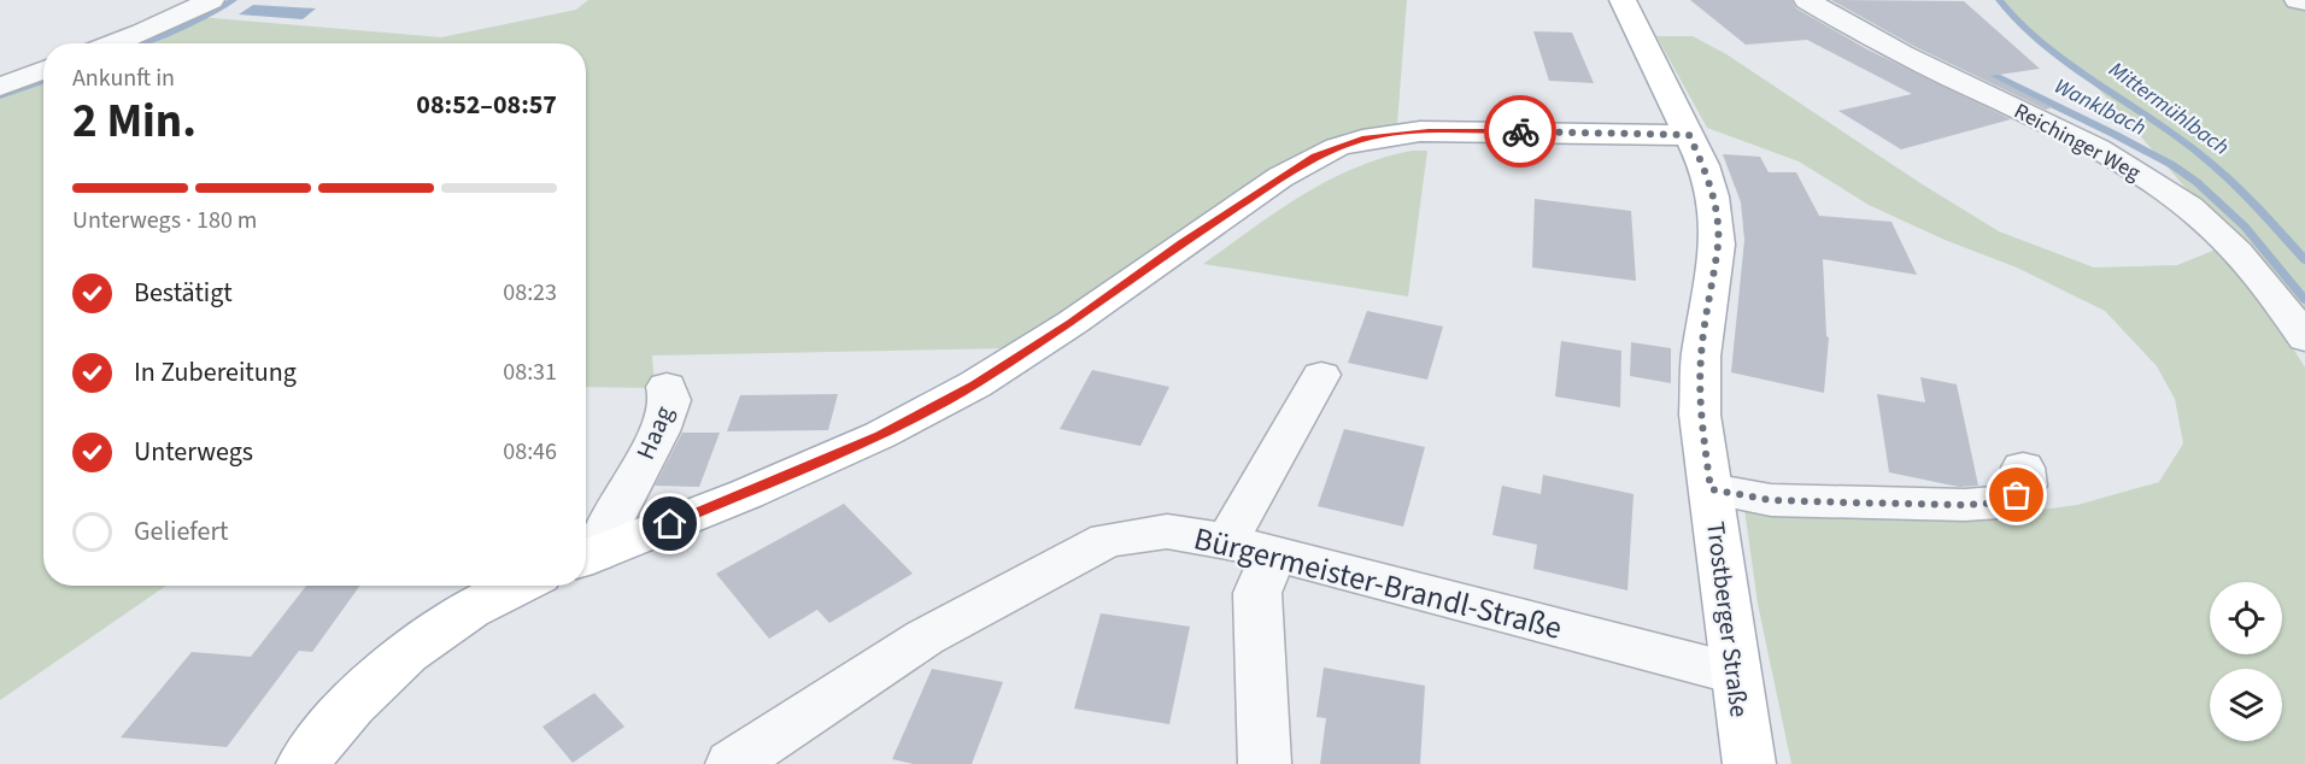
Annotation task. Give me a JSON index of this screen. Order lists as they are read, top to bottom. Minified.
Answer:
{"streets":{"main road":["Trostberger Straße"],"street":["Reichinger Weg","Haag","Bürgermeister-Brandl-Straße"]},"crossings":[["Bürgermeister-Brandl-Straße","Trostberger Straße"]],"water":["Wanklbach","Mittermühlbach"],"page":{"heading":["2 Min.","Ankunft in","08:52–08:57"],"bar":"Unterwegs · 180 m","list":[["Bestätigt","08:23"],["In Zubereitung","08:31"],["Unterwegs","08:46"],"Geliefert"]}}
